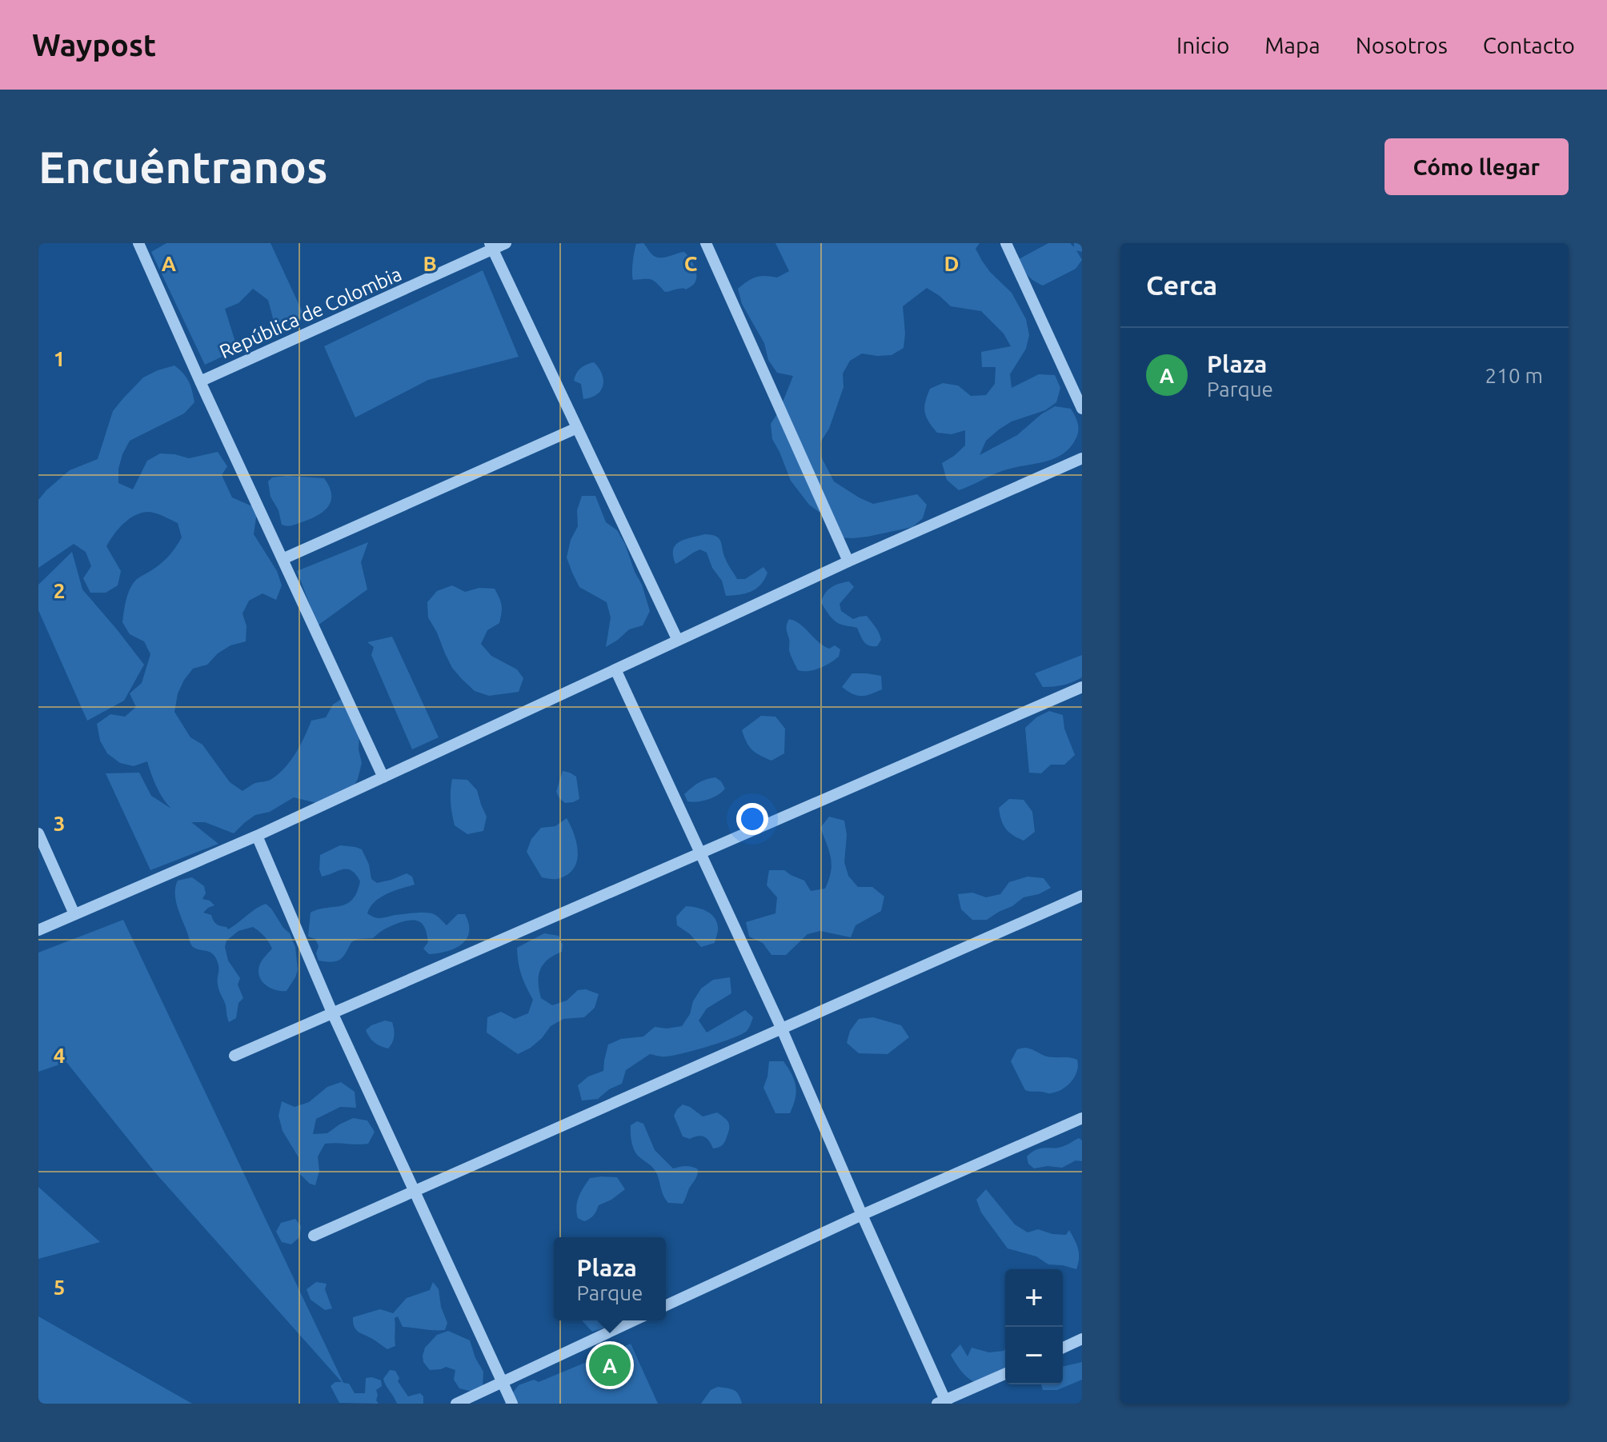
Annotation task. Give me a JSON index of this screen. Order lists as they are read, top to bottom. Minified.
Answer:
{"streets":{"street":["República de Colombia"]},"page":{"header":"Waypost","nav":["Inicio","Mapa","Nosotros","Contacto"],"buttons":"Cómo llegar","title":"Encuéntranos","heading":"Cerca","list":[{"mark":"A","name":"Plaza","note":"Parque","value":"210 m"}],"popup":["Plaza","Parque"],"map_buttons":["+","−"],"pins":"A"},"grid":{"columns":["A","B","C","D"],"rows":["1","2","3","4","5"]}}
